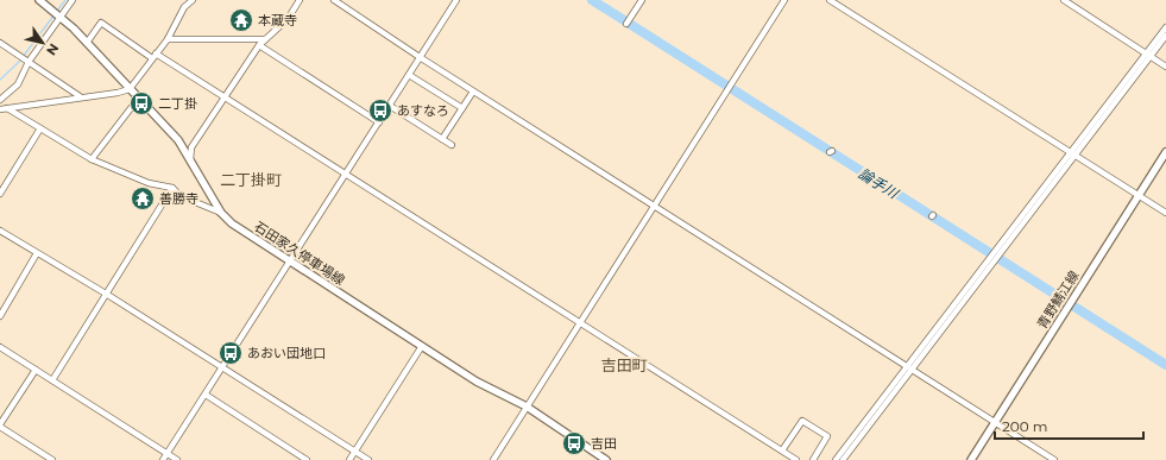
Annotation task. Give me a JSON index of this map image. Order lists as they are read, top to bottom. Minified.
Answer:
{"streets":{"main road":["石田家久停車場線","青野鯖江線"]},"districts":["二丁掛町","吉田町"],"water":["論手川"],"places":{"temple":["本蔵寺","善勝寺"],"bus stop":["二丁掛","あすなろ","あおい団地口","吉田"]},"scale_bar":"200 m","north":"bottom right"}
